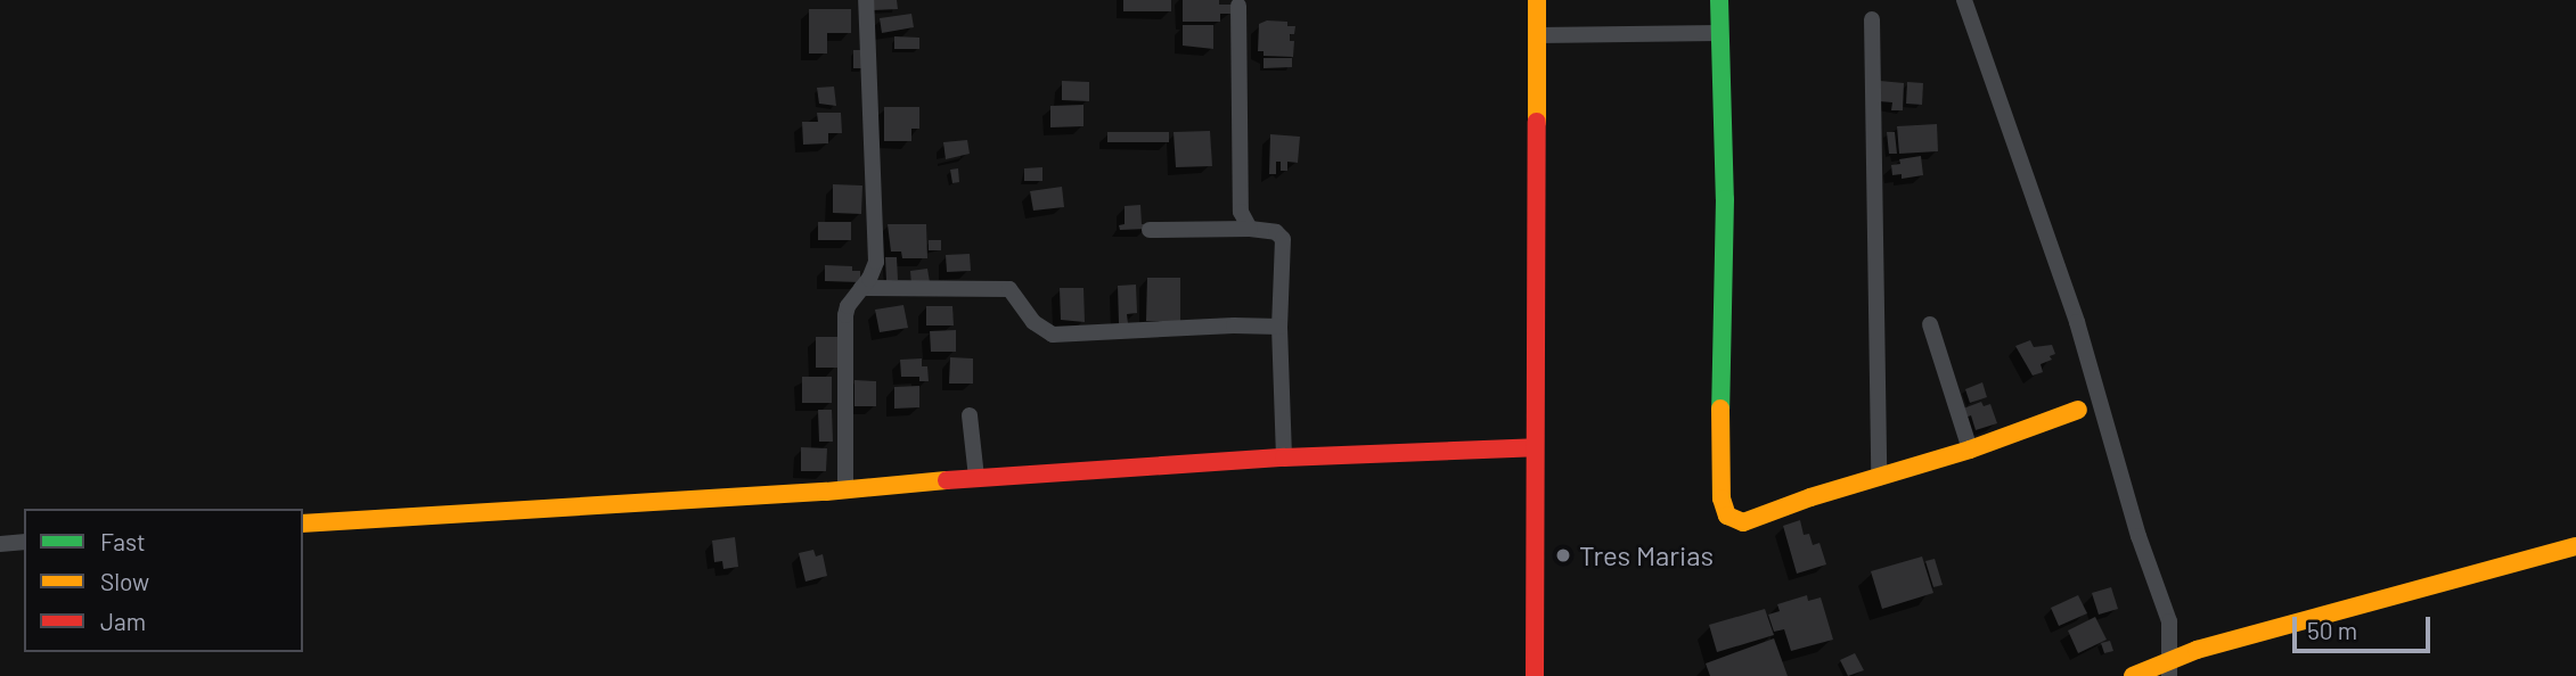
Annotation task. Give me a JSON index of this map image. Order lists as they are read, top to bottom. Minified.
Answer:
{"places":["Tres Marias"],"legend":["Fast","Slow","Jam"],"scale_bar":"50 m"}
